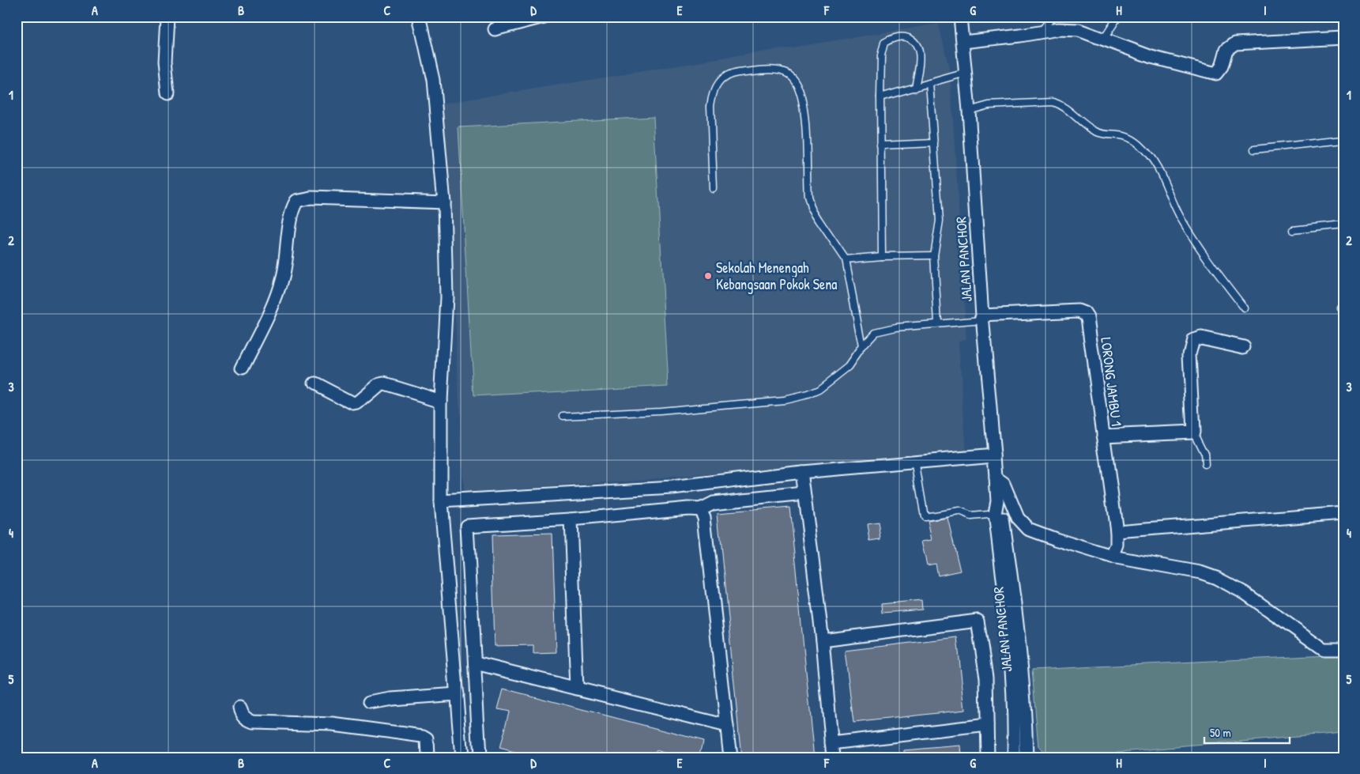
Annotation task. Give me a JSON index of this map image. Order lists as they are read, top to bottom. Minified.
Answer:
{"streets":{"street":["JALAN PANCHOR","LORONG JAMBU 1"]},"crossings":[["JALAN PANCHOR","LORONG JAMBU 1"]],"places":["Sekolah Menengah Kebangsaan Pokok Sena"],"scale_bar":"50 m","grid":{"columns":["A","B","C","D","E","F","G","H","I"],"rows":["1","2","3","4","5"]}}
